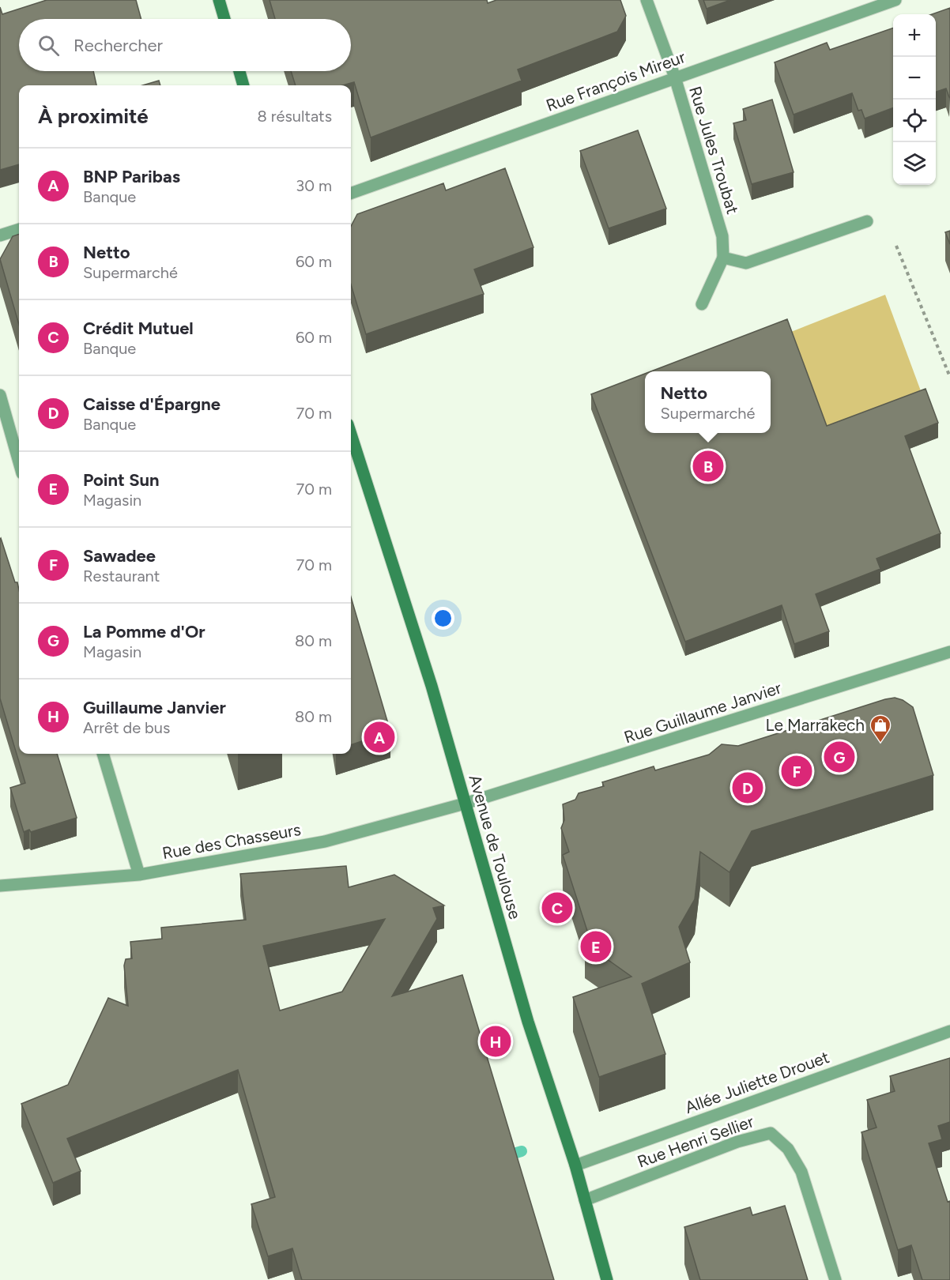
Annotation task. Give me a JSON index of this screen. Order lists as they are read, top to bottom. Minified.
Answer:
{"streets":{"main road":["Avenue de Toulouse"],"street":["Rue François Mireur","Rue Jules Troubat","Rue Guillaume Janvier","Rue des Chasseurs","Allée Juliette Drouet","Rue Henri Sellier"]},"crossings":[["Rue François Mireur","Rue Jules Troubat"],["Rue Guillaume Janvier","Rue des Chasseurs"],["Rue Guillaume Janvier","Avenue de Toulouse"],["Rue des Chasseurs","Avenue de Toulouse"],["Avenue de Toulouse","Allée Juliette Drouet"],["Avenue de Toulouse","Rue Henri Sellier"]],"places":{"shop":["Le Marrakech"]},"page":{"map_buttons":["+","−"],"search":"Rechercher","heading":["À proximité","8 résultats"],"list":[{"mark":"A","name":"BNP Paribas","note":"Banque","value":"30 m"},{"mark":"B","name":"Netto","note":"Supermarché","value":"60 m"},{"mark":"C","name":"Crédit Mutuel","note":"Banque","value":"60 m"},{"mark":"D","name":"Caisse d'Épargne","note":"Banque","value":"70 m"},{"mark":"E","name":"Point Sun","note":"Magasin","value":"70 m"},{"mark":"F","name":"Sawadee","note":"Restaurant","value":"70 m"},{"mark":"G","name":"La Pomme d'Or","note":"Magasin","value":"80 m"},{"mark":"H","name":"Guillaume Janvier","note":"Arrêt de bus","value":"80 m"}],"popup":["Netto","Supermarché"],"pins":["B","A","G","F","D","C","E","H"]}}
